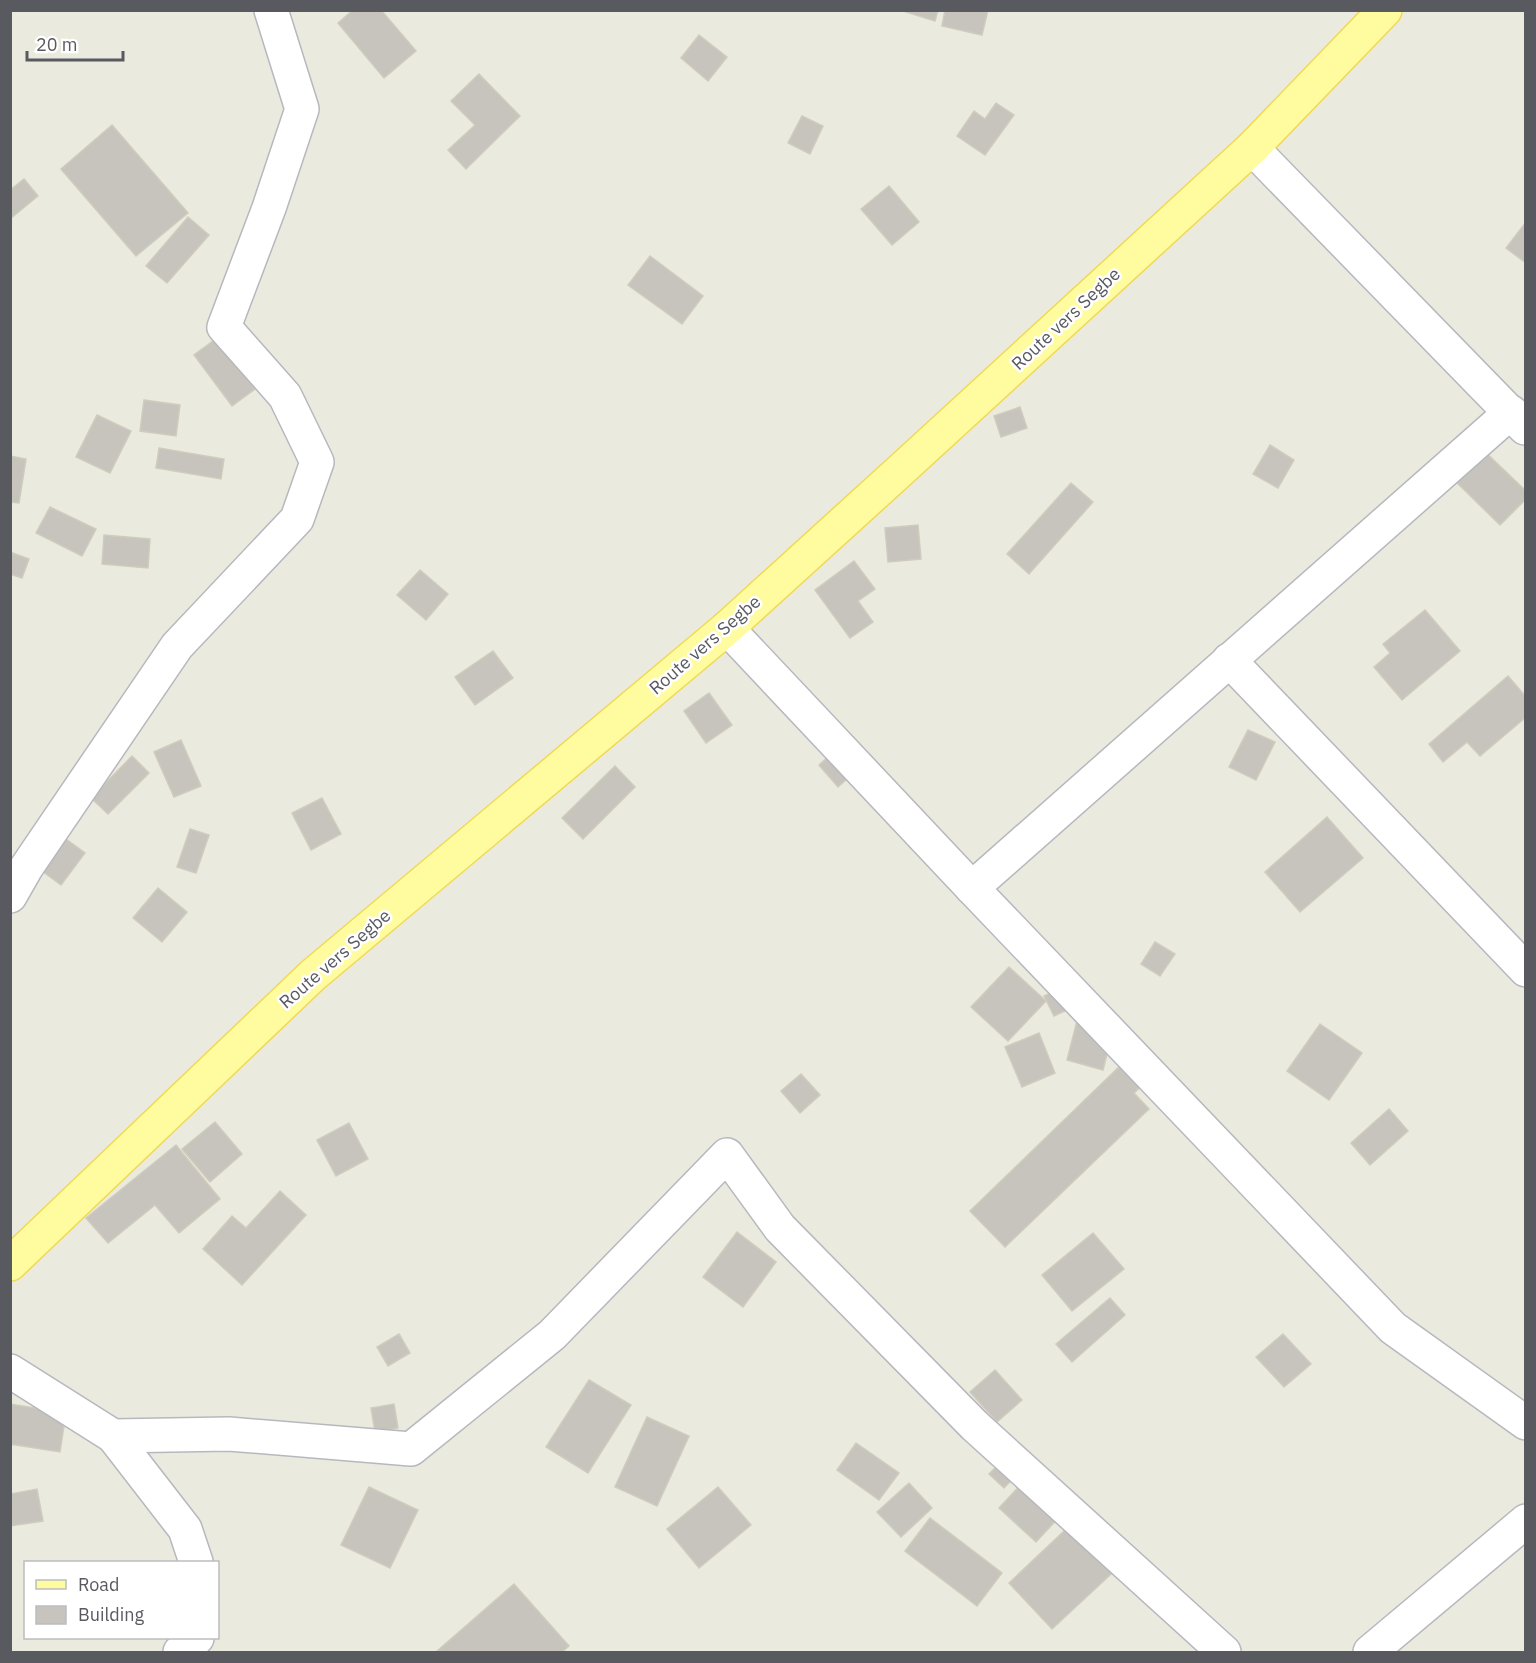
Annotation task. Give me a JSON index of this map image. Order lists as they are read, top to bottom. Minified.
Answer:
{"streets":{"main road":["Route vers Segbe"]},"legend":["Road","Building"],"scale_bar":"20 m"}
